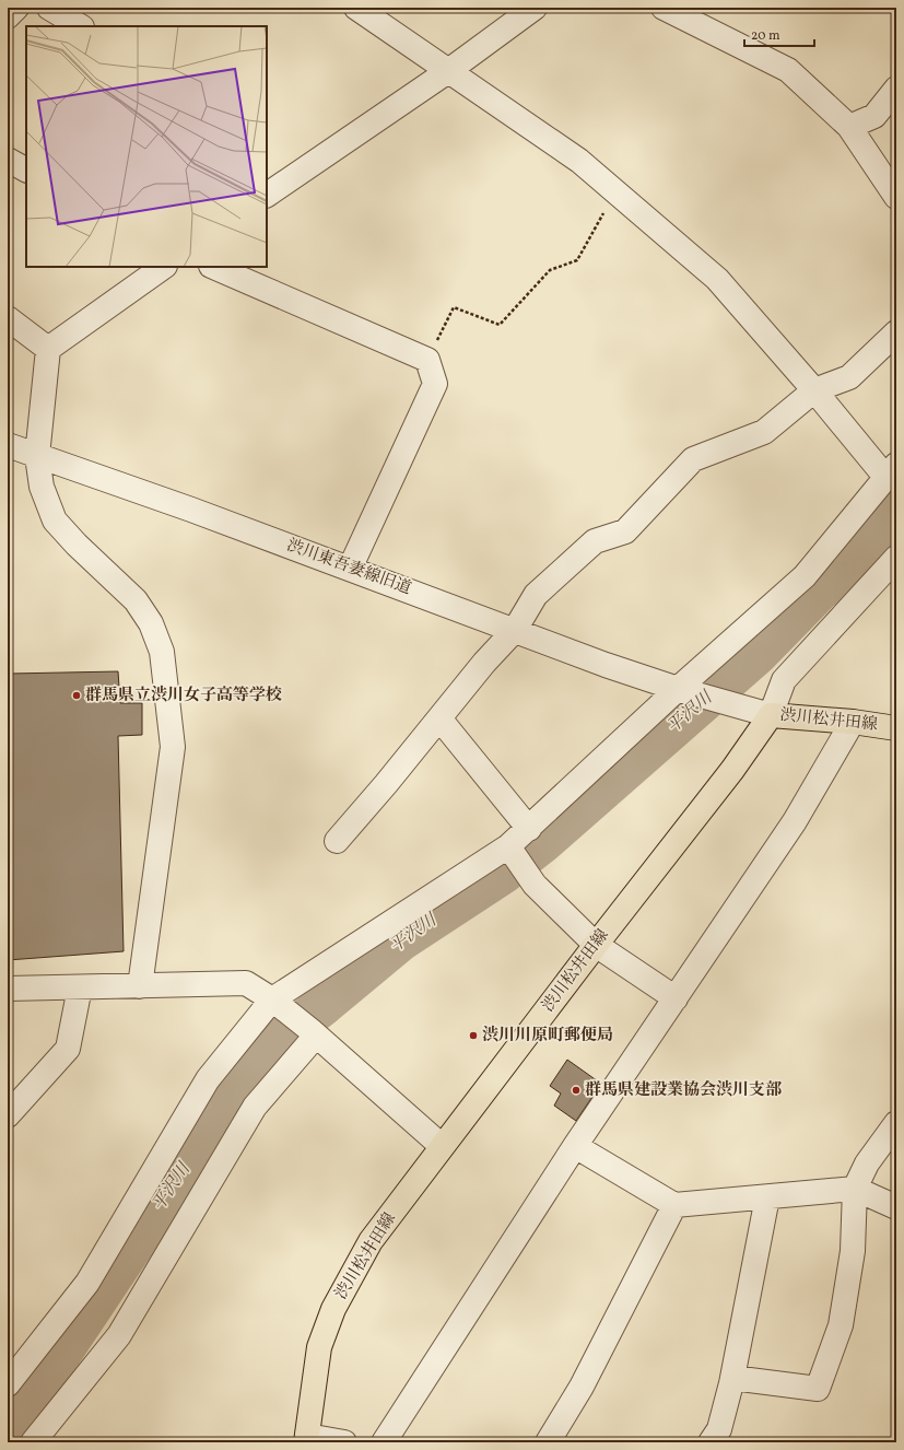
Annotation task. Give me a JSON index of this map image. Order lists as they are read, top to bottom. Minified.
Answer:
{"streets":{"main road":["渋川松井田線"],"street":["渋川東吾妻線旧道"]},"crossings":[["渋川東吾妻線旧道","渋川松井田線"]],"water":["平沢川"],"places":["群馬県立渋川女子高等学校","渋川川原町郵便局","群馬県建設業協会渋川支部"],"scale_bar":"20 m"}
